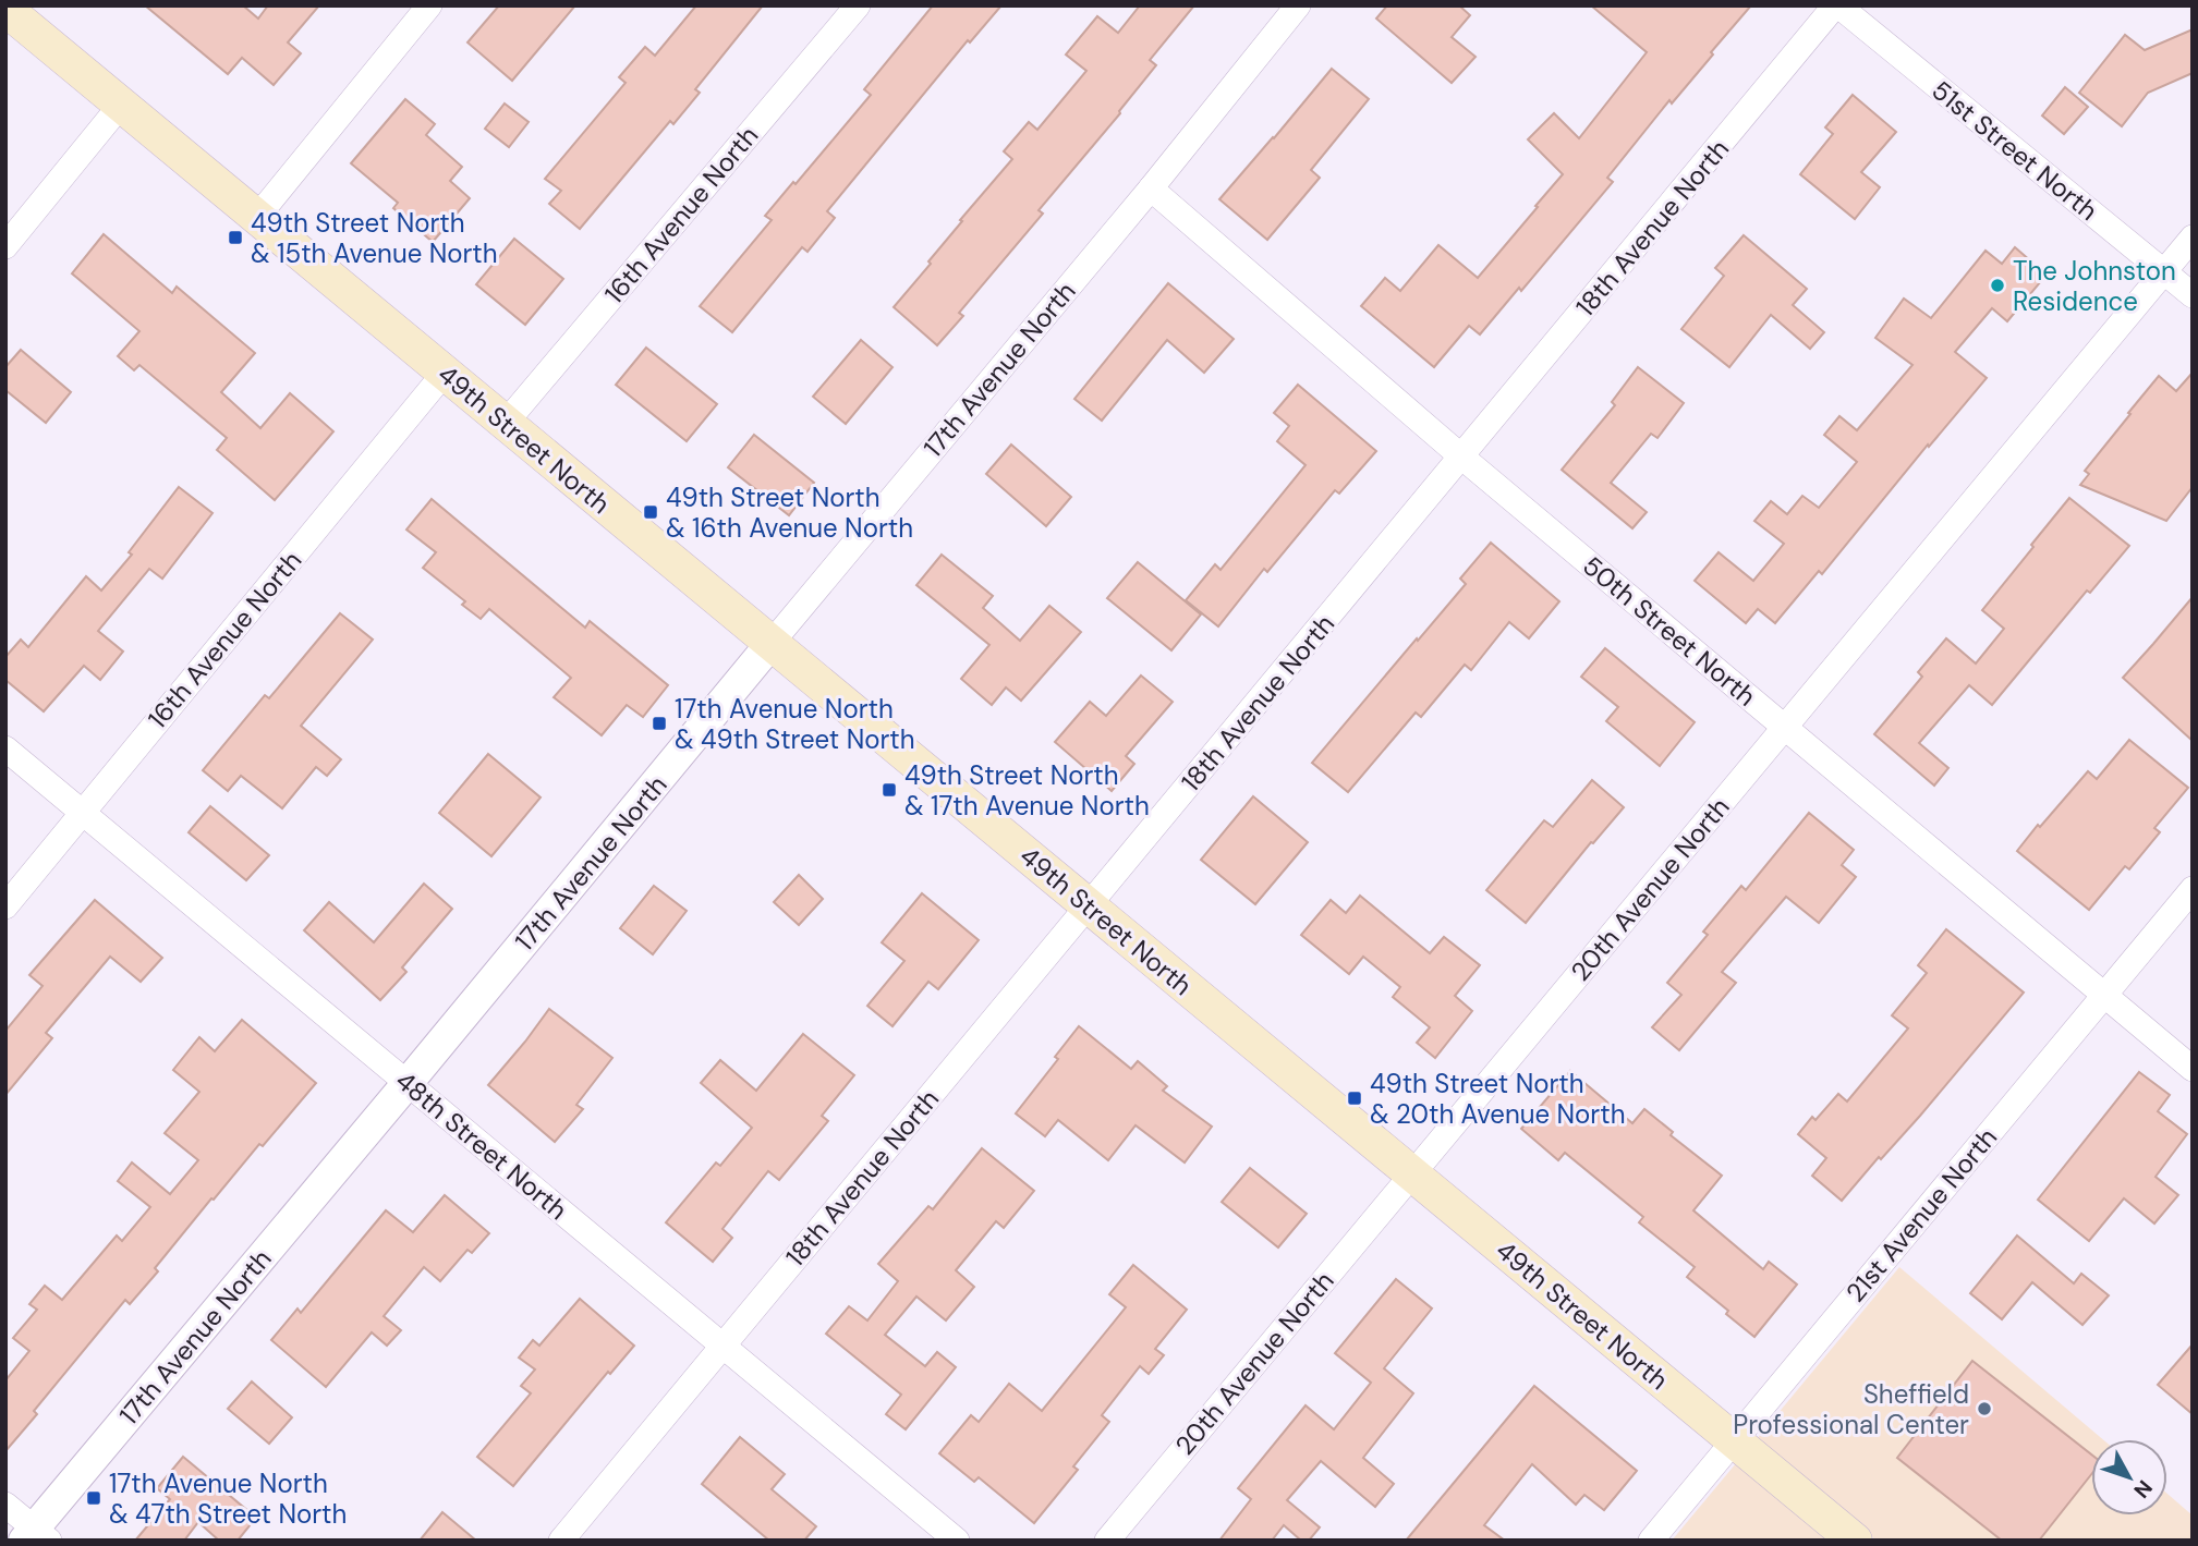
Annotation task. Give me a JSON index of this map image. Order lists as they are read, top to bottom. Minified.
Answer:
{"streets":{"main road":["49th Street North"],"street":["51st Street North","16th Avenue North","18th Avenue North","17th Avenue North","50th Street North","20th Avenue North","48th Street North","21st Avenue North"]},"crossings":[["51st Street North","18th Avenue North"],["51st Street North","20th Avenue North"],["16th Avenue North","49th Street North"],["16th Avenue North","48th Street North"],["18th Avenue North","49th Street North"],["18th Avenue North","50th Street North"],["18th Avenue North","48th Street North"],["17th Avenue North","49th Street North"],["17th Avenue North","50th Street North"],["17th Avenue North","48th Street North"],["49th Street North","20th Avenue North"],["49th Street North","21st Avenue North"],["50th Street North","20th Avenue North"],["50th Street North","21st Avenue North"]],"places":{"transit":["49th Street North & 15th Avenue North","49th Street North & 16th Avenue North","17th Avenue North & 49th Street North","49th Street North & 17th Avenue North","49th Street North & 20th Avenue North","17th Avenue North & 47th Street North"],"other":["The Johnston Residence","Sheffield Professional Center"]},"north":"bottom right"}
